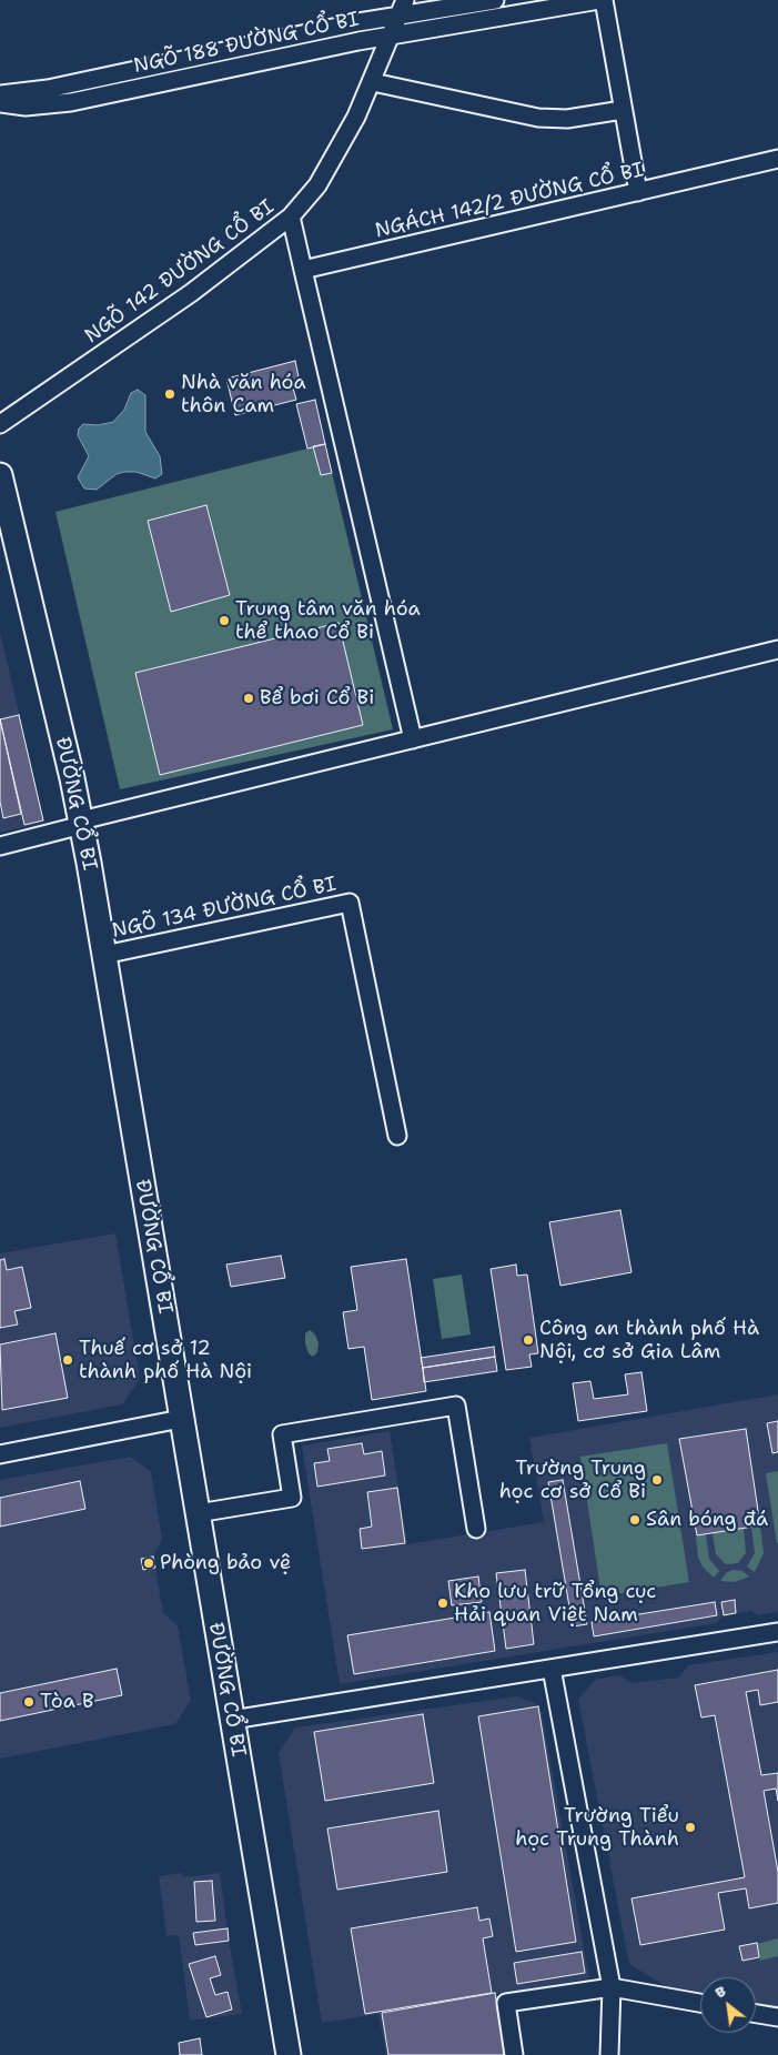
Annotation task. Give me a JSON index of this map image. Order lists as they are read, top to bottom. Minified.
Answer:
{"streets":{"main road":["ĐƯỜNG CỔ BI"],"street":["NGÕ 188 ĐƯỜNG CỔ BI","NGÁCH 142/2 ĐƯỜNG CỔ BI","NGÕ 142 ĐƯỜNG CỔ BI","NGÕ 134 ĐƯỜNG CỔ BI"]},"crossings":[["NGÕ 188 ĐƯỜNG CỔ BI","NGÕ 142 ĐƯỜNG CỔ BI"],["ĐƯỜNG CỔ BI","NGÕ 134 ĐƯỜNG CỔ BI"]],"places":["Nhà văn hóa thôn Cam","Trung tâm văn hóa thể thao Cổ Bi","Bể bơi Cổ Bi","Công an thành phố Hà Nội, cơ sở Gia Lâm","Thuế cơ sở 12 thành phố Hà Nội","Trường Trung học cơ sở Cổ Bi","Sân bóng đá","Phòng bảo vệ","Kho lưu trữ Tổng cục Hải quan Việt Nam","Tòa B","Trường Tiểu học Trung Thành"],"north":"top left"}
